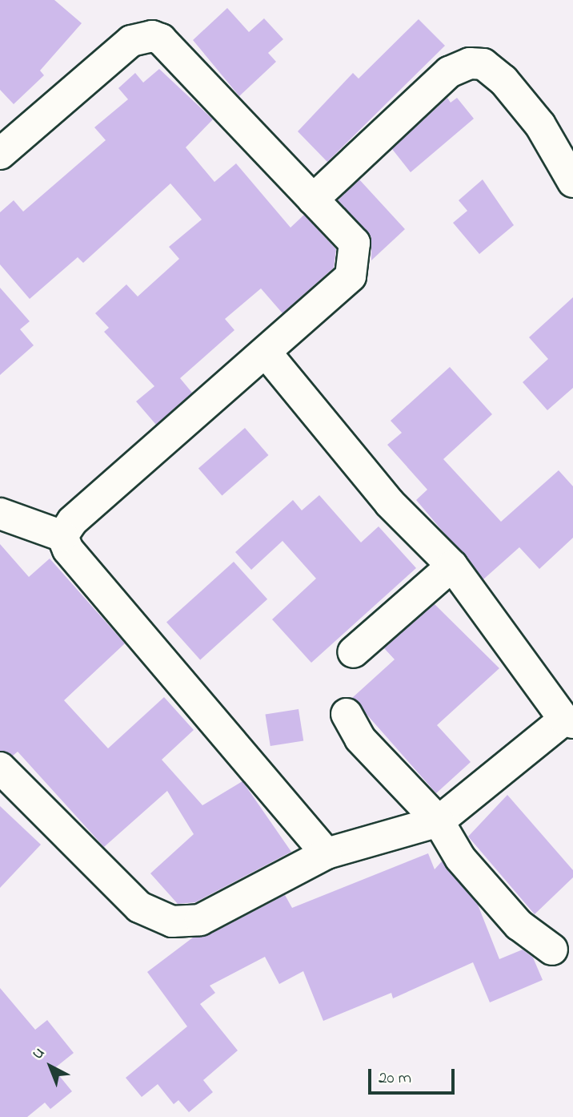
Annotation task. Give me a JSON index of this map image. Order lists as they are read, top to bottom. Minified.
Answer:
{"scale_bar":"20 m","north":"top left"}
